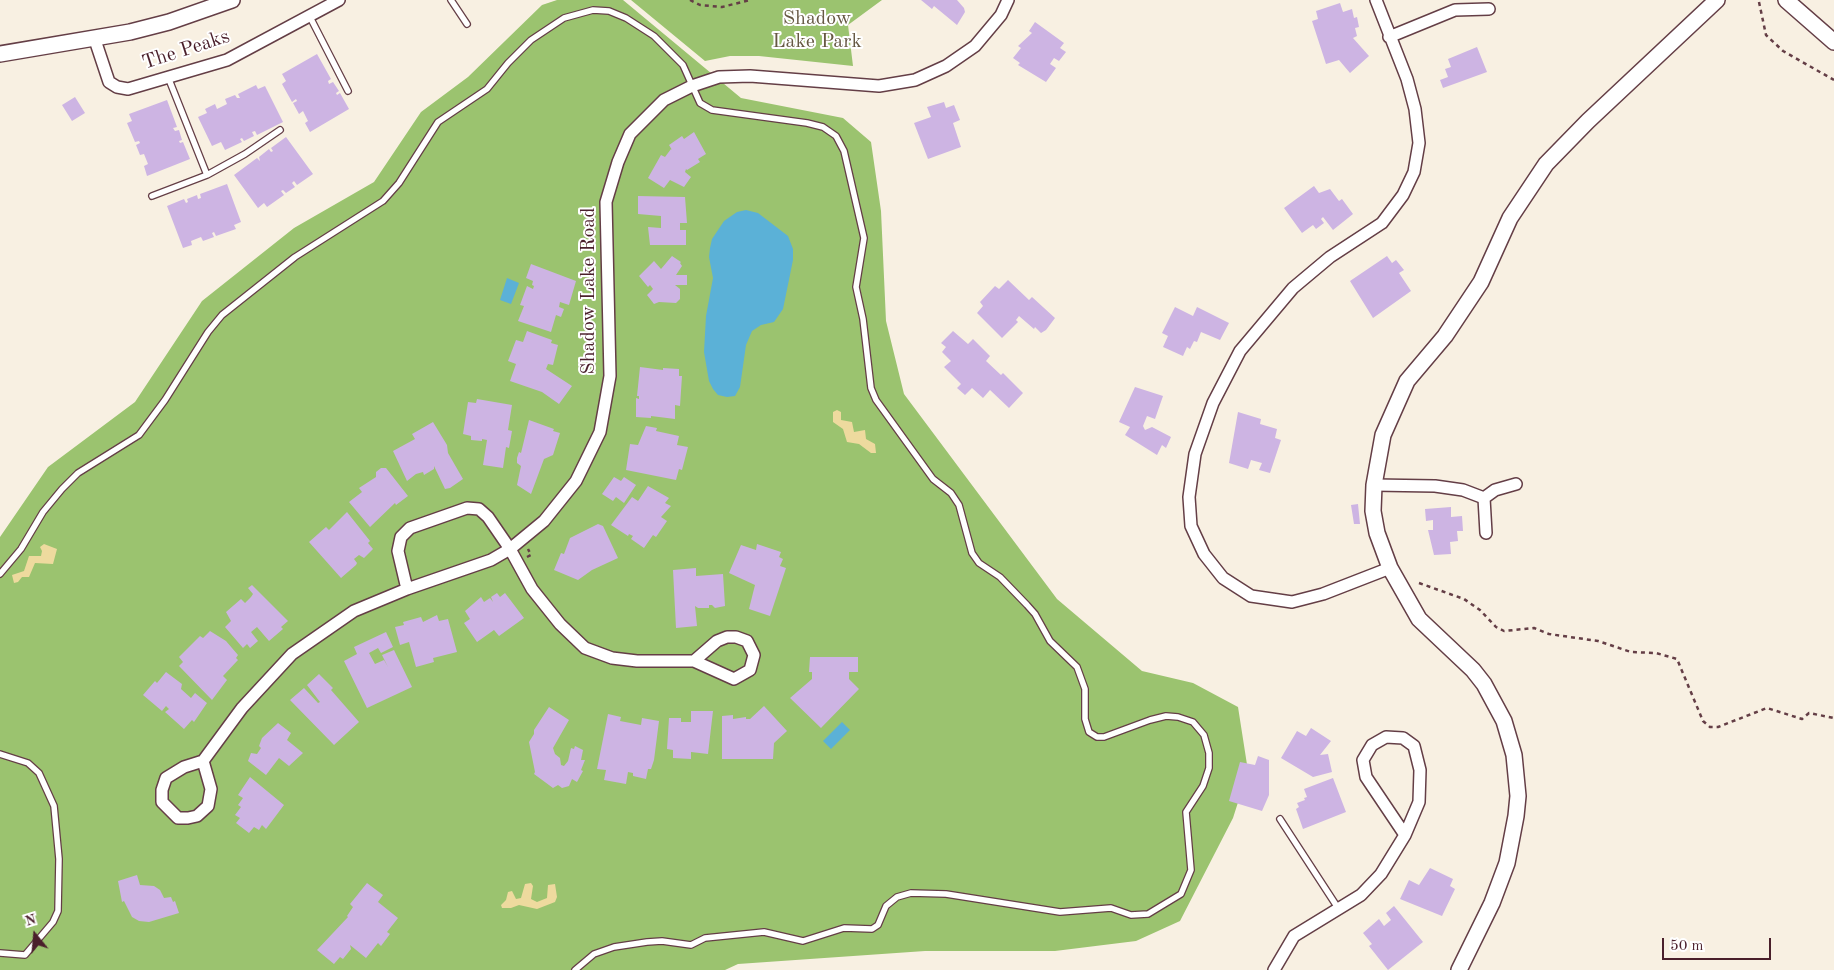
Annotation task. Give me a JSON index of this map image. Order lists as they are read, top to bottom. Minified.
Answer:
{"streets":{"street":["The Peaks","Shadow Lake Road"]},"parks":["Shadow Lake Park"],"scale_bar":"50 m","north":"top"}
